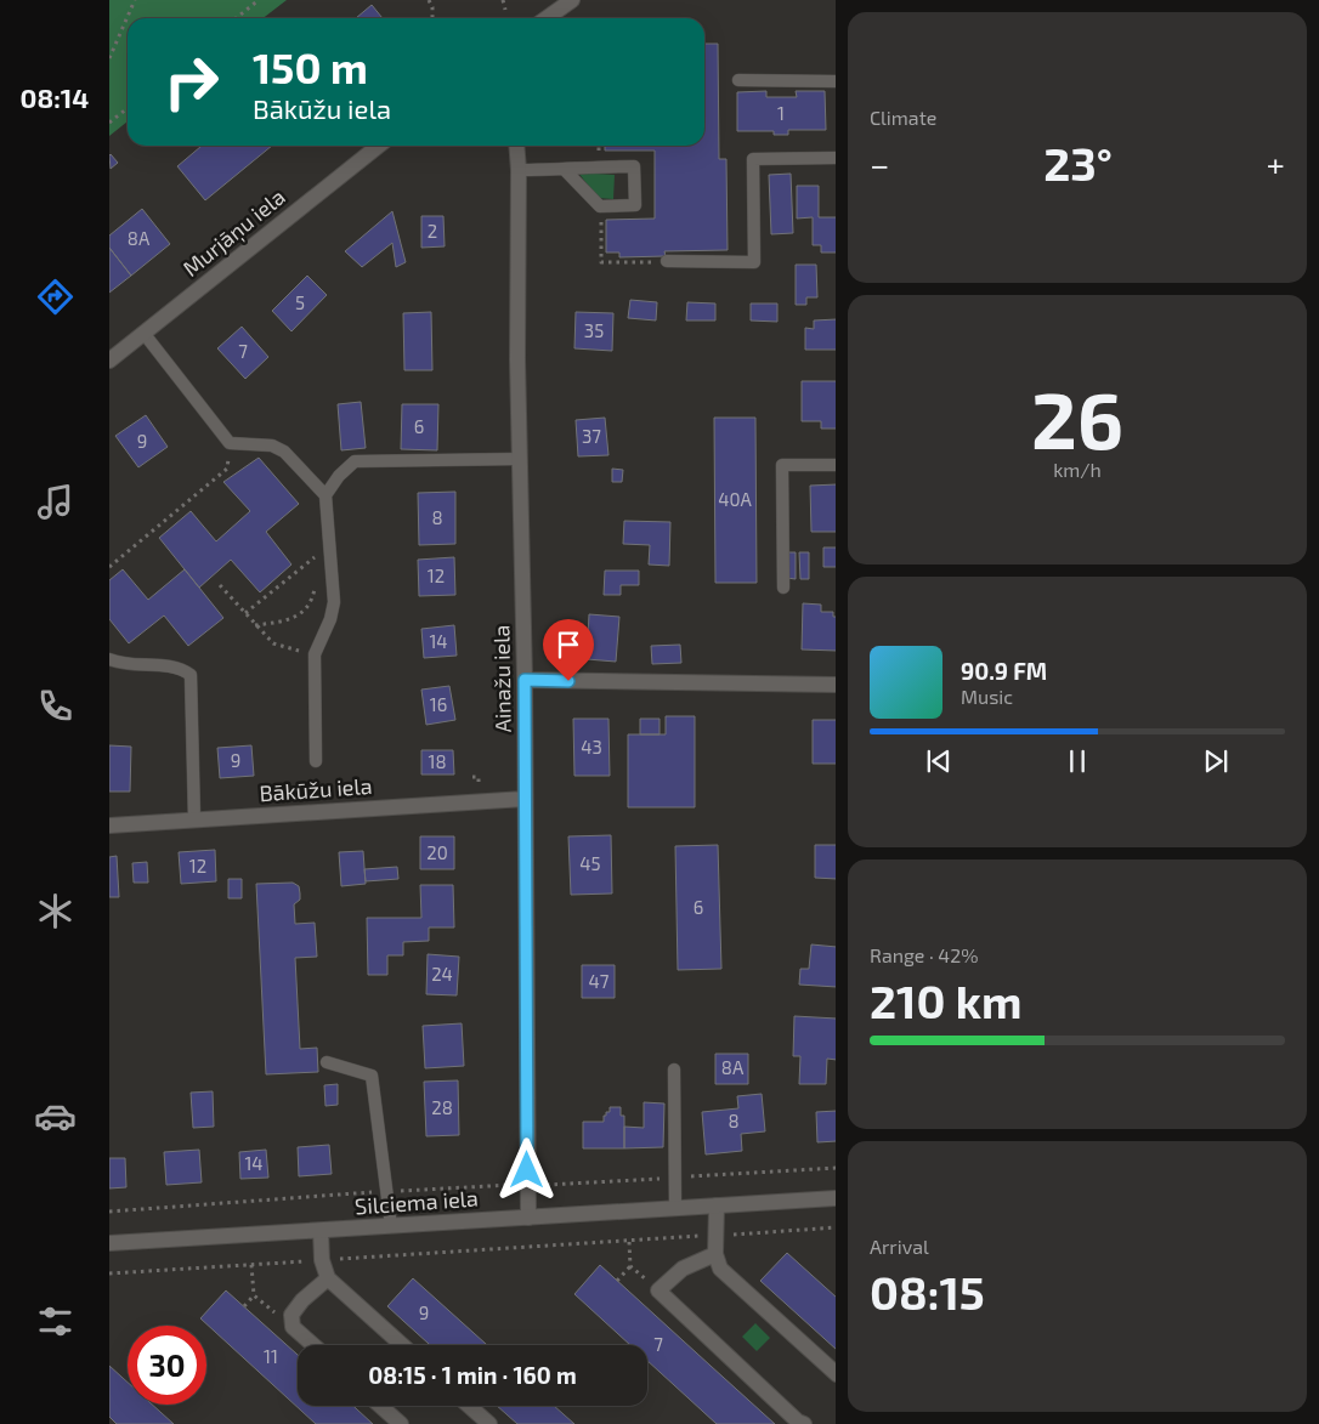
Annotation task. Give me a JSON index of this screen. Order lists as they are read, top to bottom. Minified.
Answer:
{"streets":{"street":["Murjāņu iela","Ainažu iela","Bākūžu iela","Silciema iela"]},"crossings":[["Ainažu iela","Bākūžu iela"],["Ainažu iela","Silciema iela"]],"house_numbers":["1","2","8A","5","35","7","6","37","9","40A","8","12","14","16","43","9","18","20","45","12","6","24","47","8A","28","8","14","9","7","11"],"page":{"tabs":"08:14","tile":["Climate",["26","km/h"],["Range · 42%","210 km"],["Arrival","08:15"]],"turn":["150 m","Bākūžu iela"],"heat":["−","23°","+"],"song":["90.9 FM","Music"],"limit":"30","trip":"08:15 · 1 min · 160 m"}}
